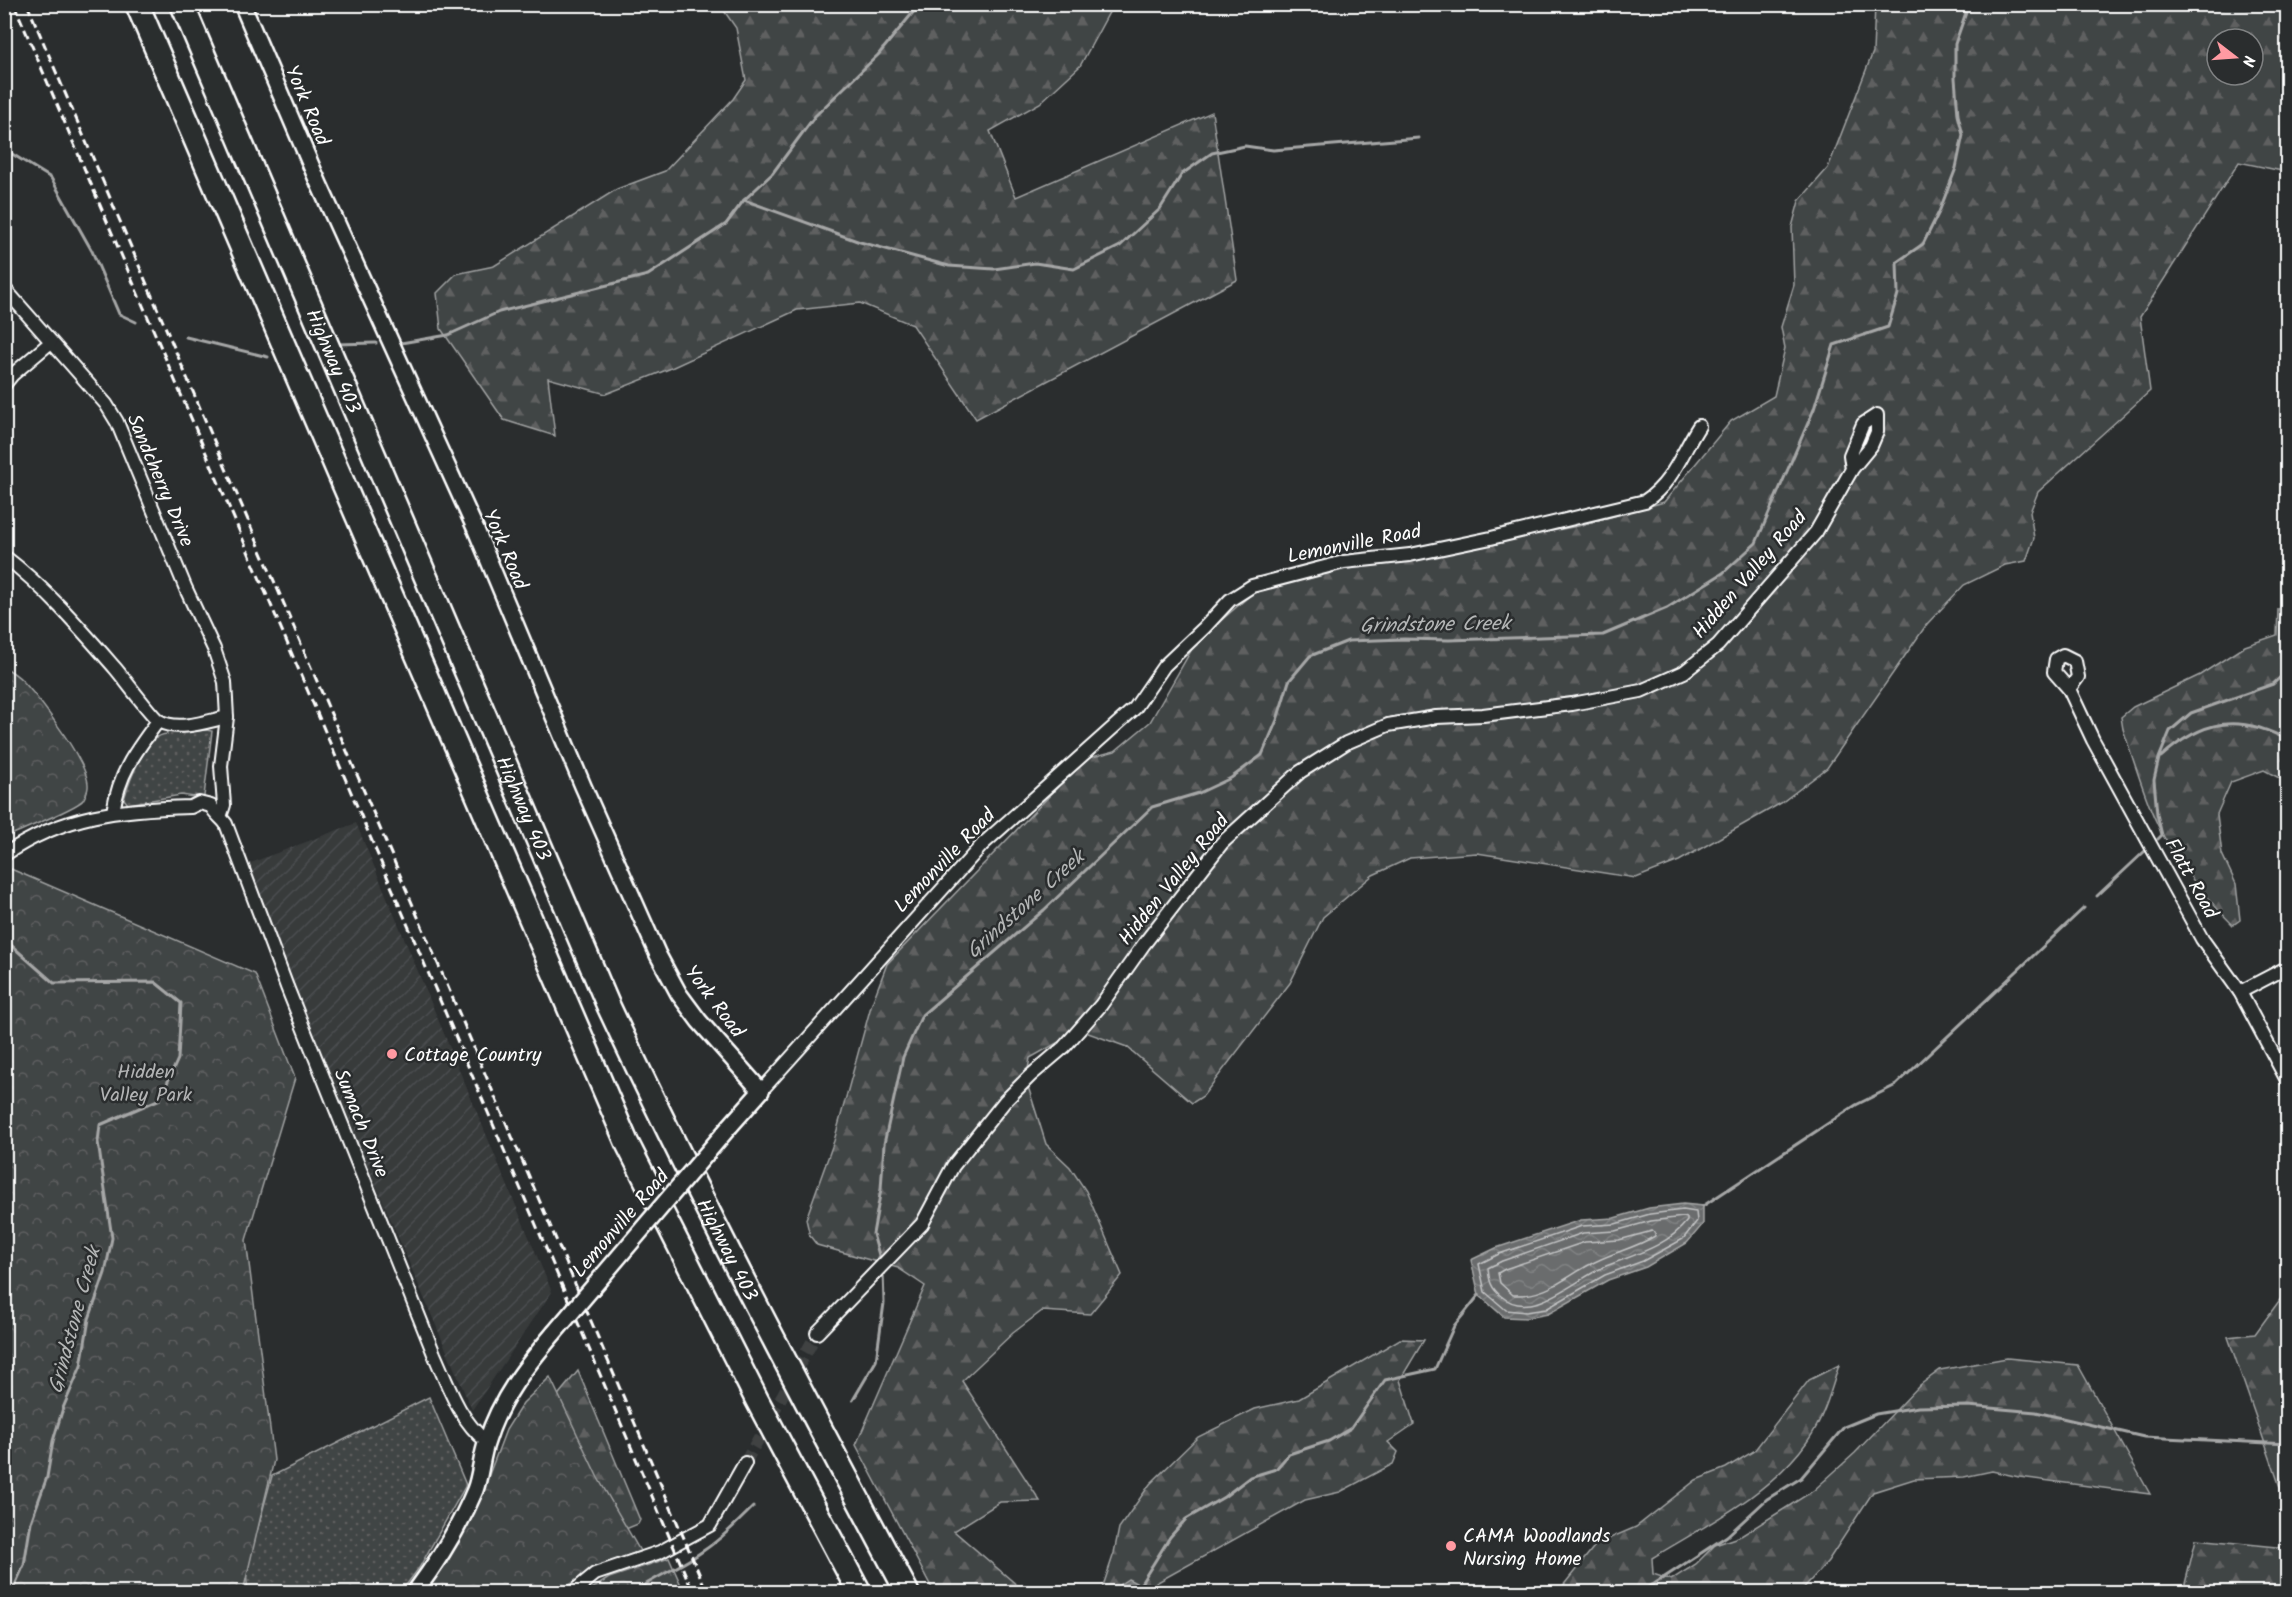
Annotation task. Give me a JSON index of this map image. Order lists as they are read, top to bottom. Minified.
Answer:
{"streets":{"highway":["Highway 403"],"street":["York Road","Sandcherry Drive","Lemonville Road","Hidden Valley Road","Flatt Road","Sumach Drive"]},"crossings":[["York Road","Lemonville Road"],["Sandcherry Drive","Sumach Drive"],["Lemonville Road","Sumach Drive"]],"water":["Grindstone Creek"],"parks":["Hidden Valley Park"],"places":["Cottage Country","CAMA Woodlands Nursing Home"],"north":"right"}
